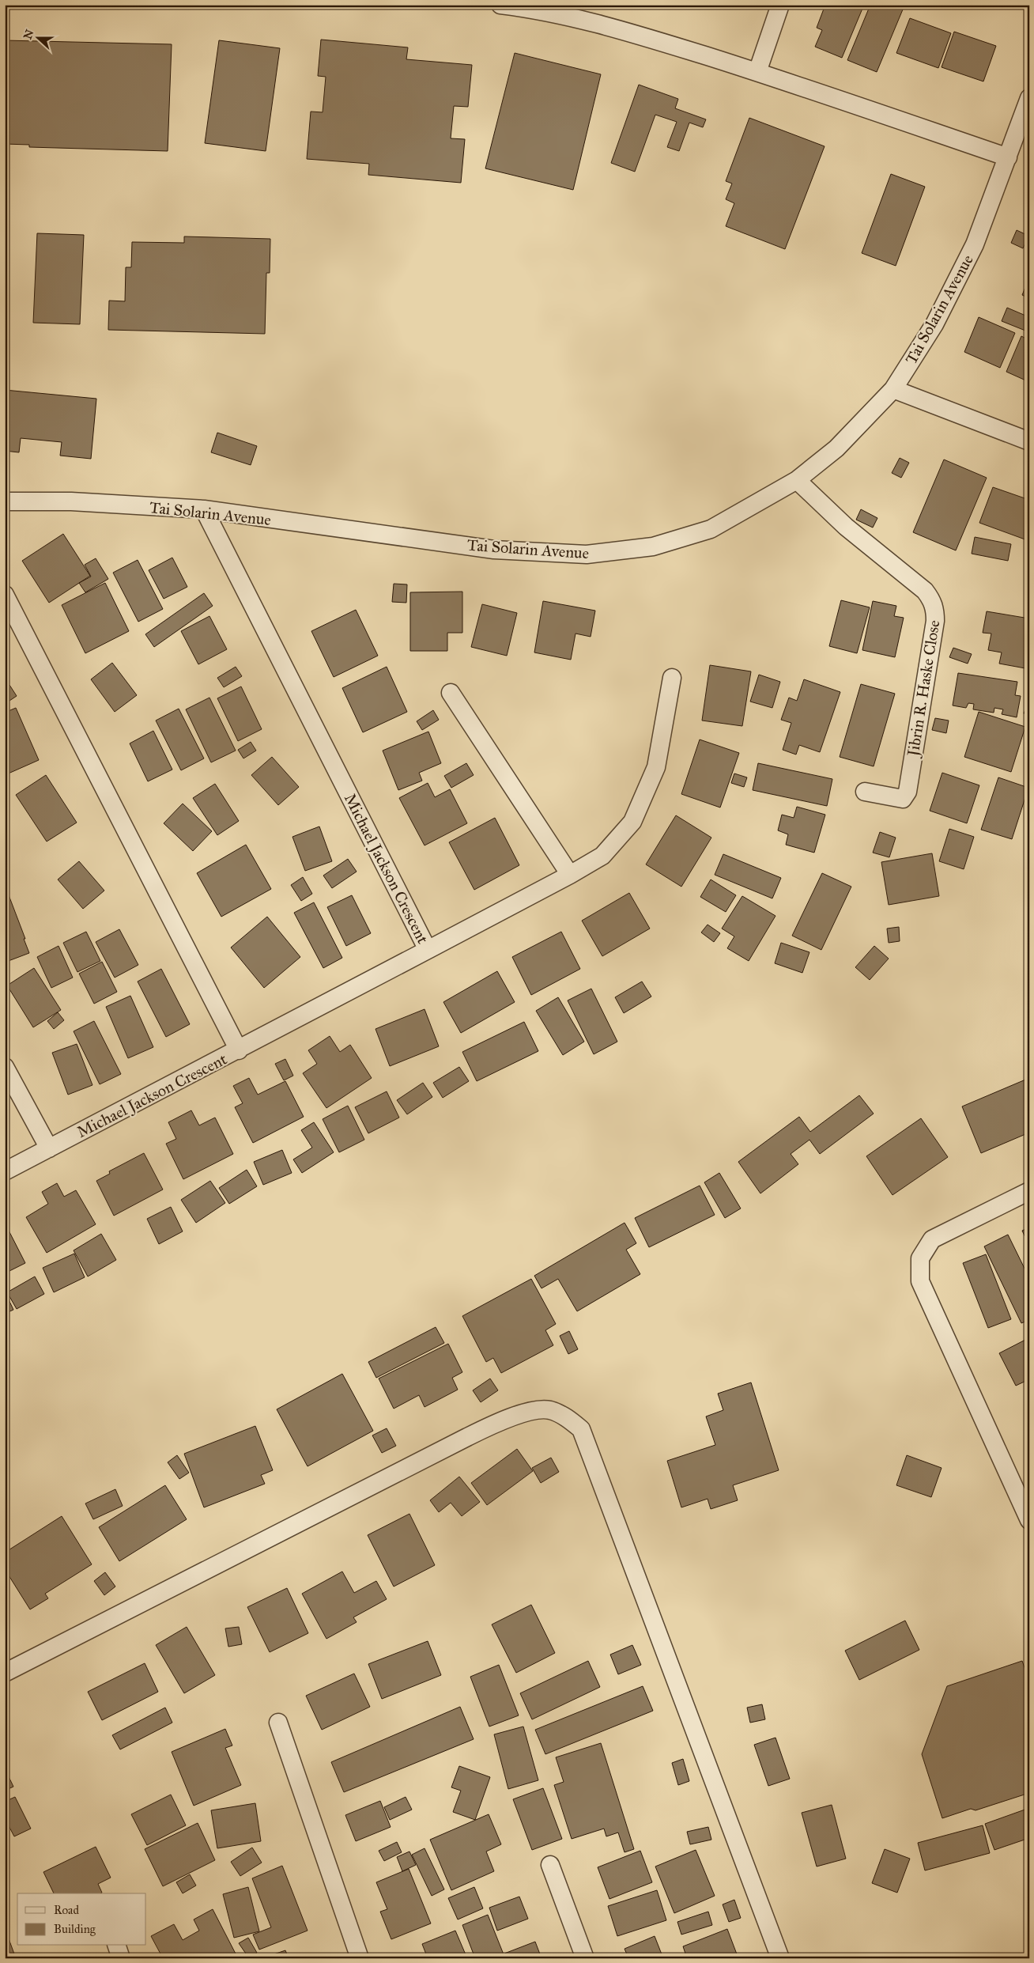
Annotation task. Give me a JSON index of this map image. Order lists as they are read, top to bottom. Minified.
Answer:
{"streets":{"street":["Tai Solarin Avenue","Jibrin R. Haske Close","Michael Jackson Crescent"]},"crossings":[["Tai Solarin Avenue","Jibrin R. Haske Close"],["Tai Solarin Avenue","Michael Jackson Crescent"]],"legend":["Road","Building"],"north":"left"}
